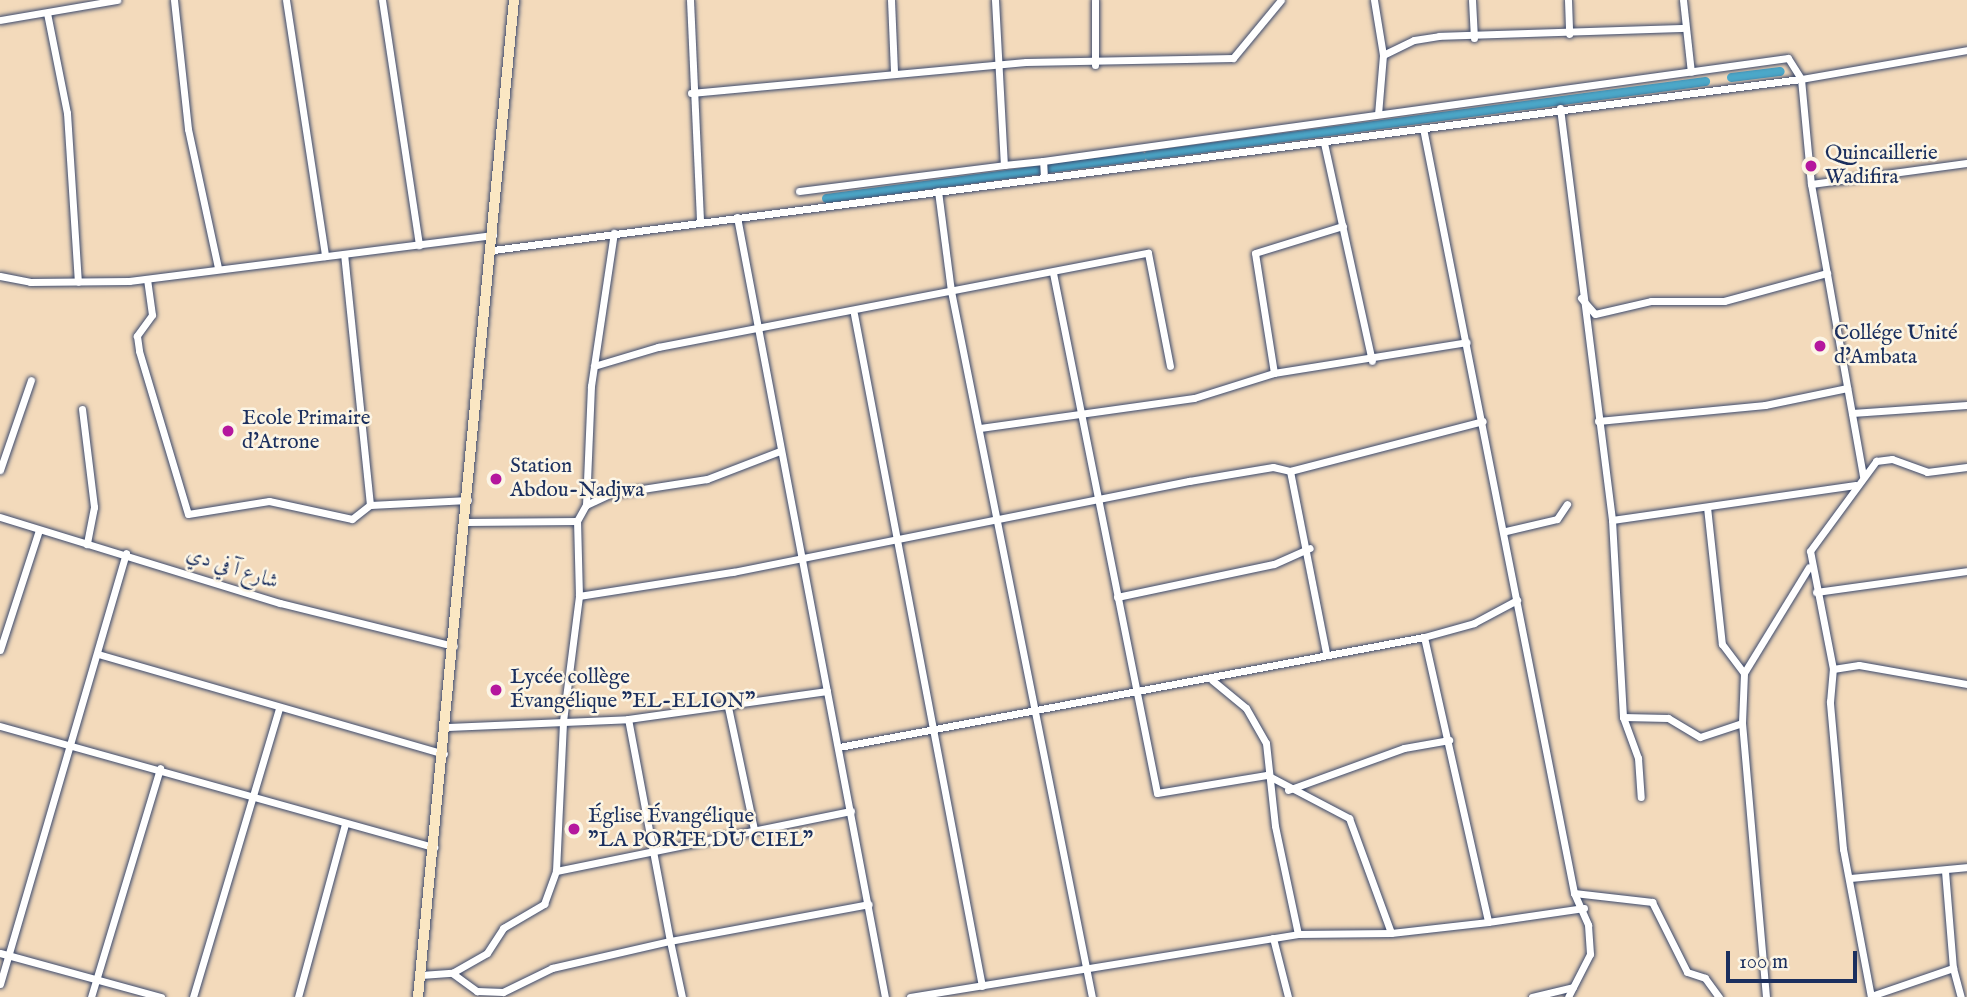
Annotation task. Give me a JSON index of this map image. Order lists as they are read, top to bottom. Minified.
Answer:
{"streets":{"street":["شارع آ في دي"]},"places":["Quincaillerie Wadifira","Collége Unité d'Ambata","Ecole Primaire d'Atrone","Station Abdou-Nadjwa","Lycée collège Évangélique \"EL-ELION\"","Église Évangélique \"LA PORTE DU CIEL\""],"scale_bar":"100 m"}
